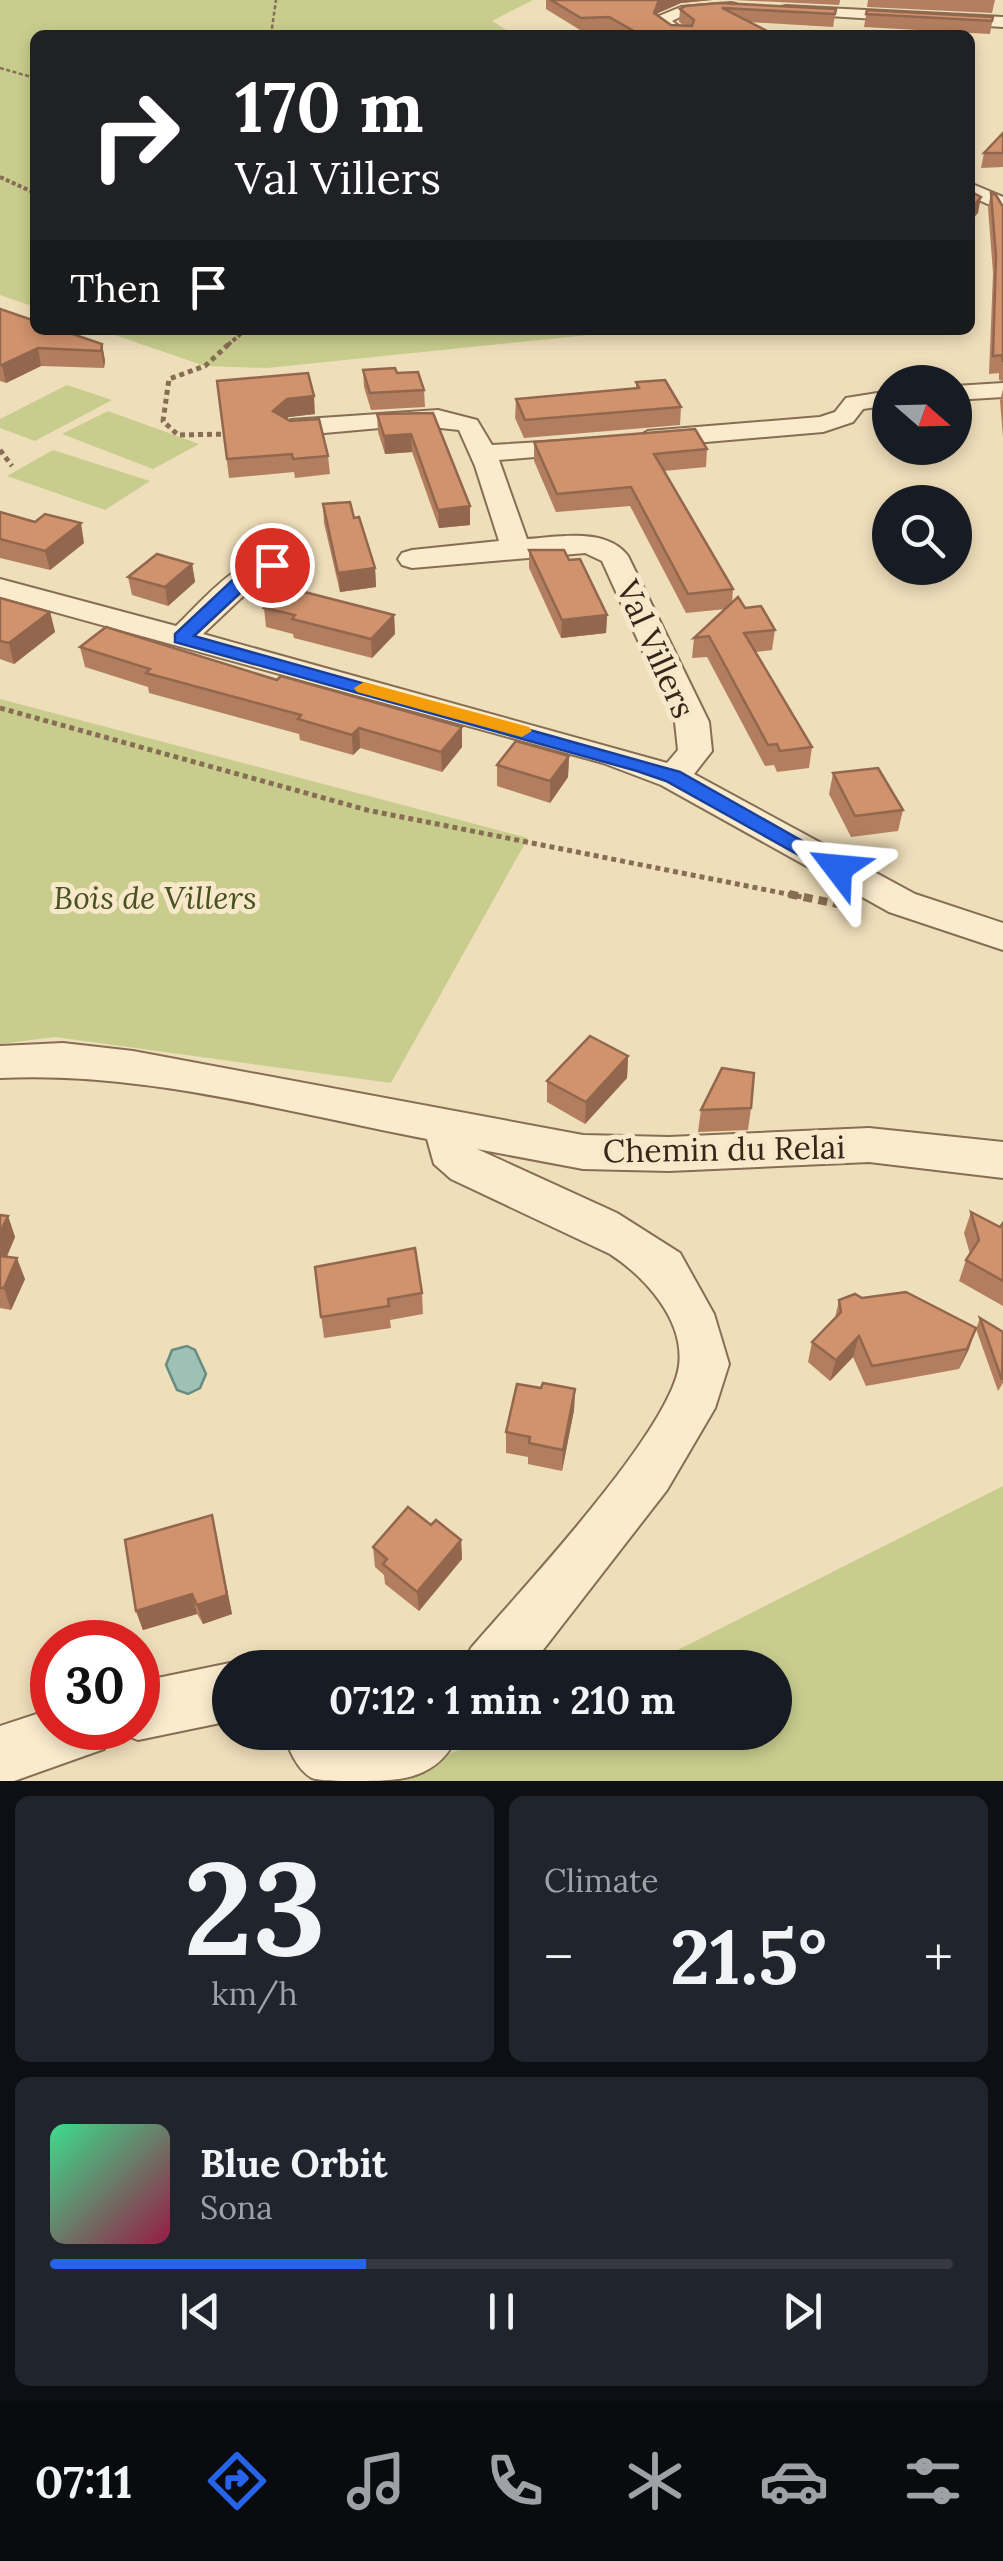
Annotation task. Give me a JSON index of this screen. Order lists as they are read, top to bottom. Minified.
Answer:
{"streets":{"street":["Val Villers","Chemin du Relai"]},"parks":["Bois de Villers"],"north":"right","page":{"turn":["170 m","Val Villers"],"then":"Then","limit":"30","trip":"07:12 · 1 min · 210 m","tile":[["23","km/h"],"Climate"],"heat":["−","21.5°","+"],"song":["Blue Orbit","Sona"],"tabs":"07:11"}}
